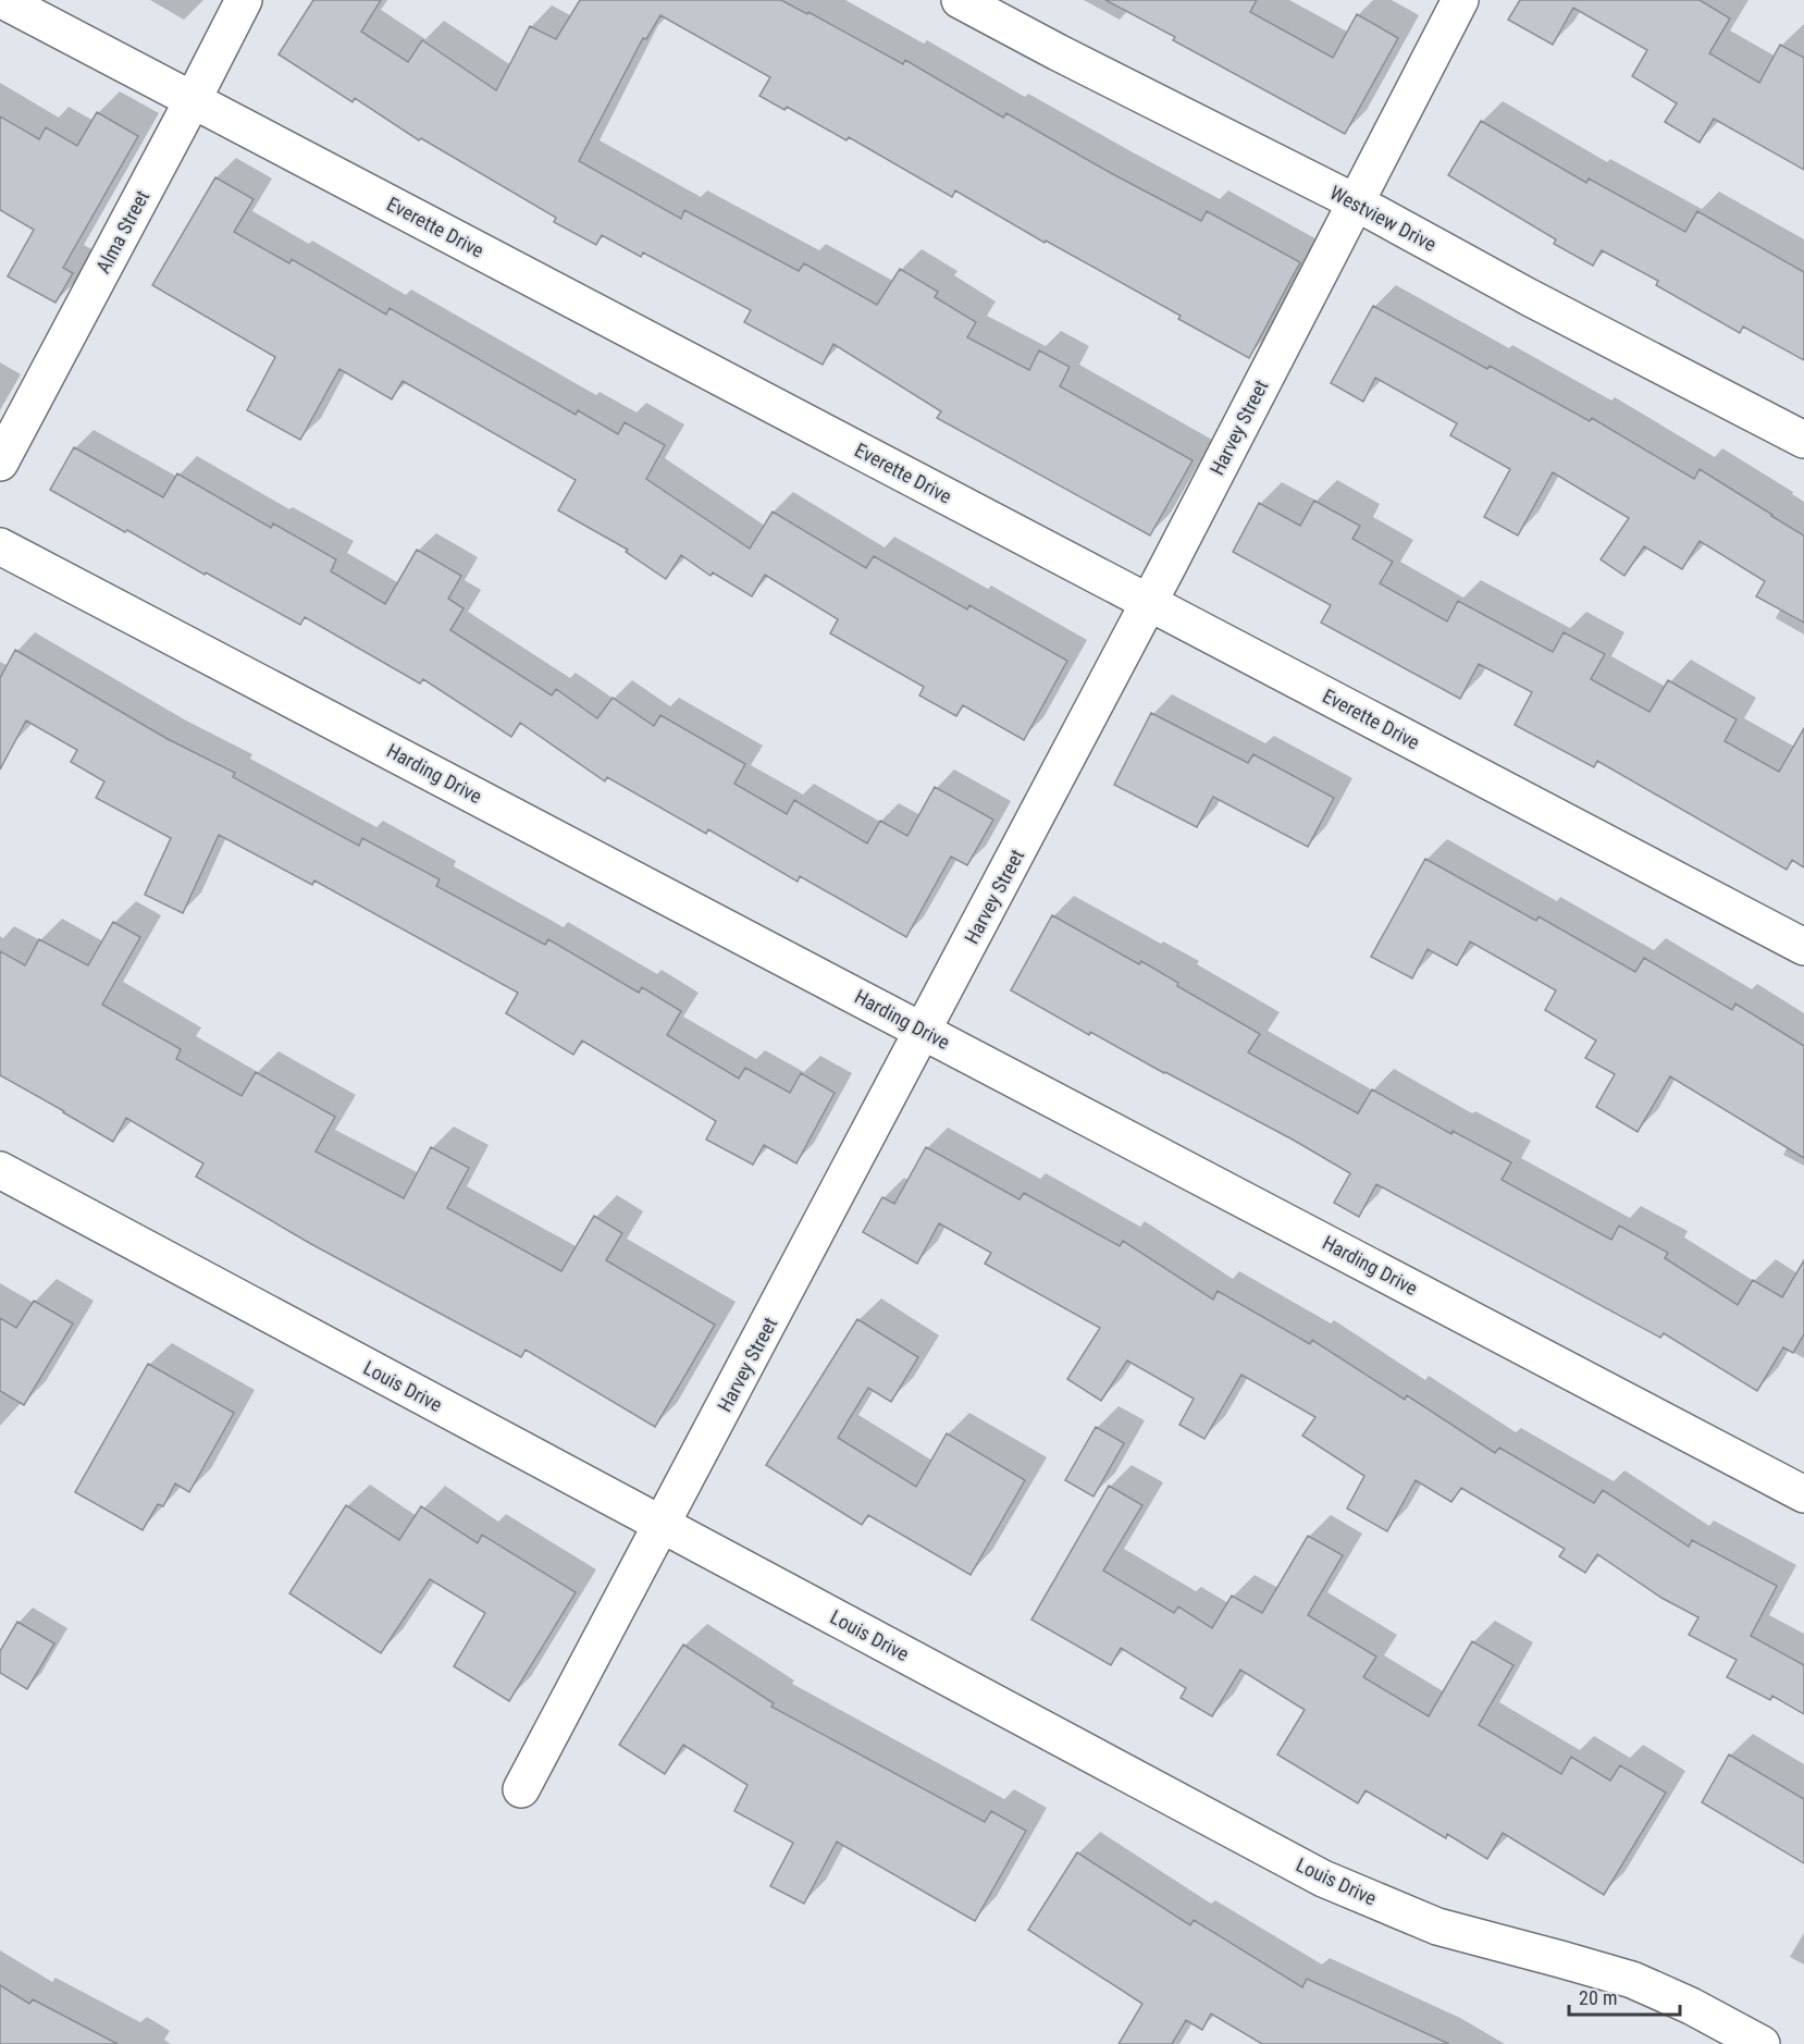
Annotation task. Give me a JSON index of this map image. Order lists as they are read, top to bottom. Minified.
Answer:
{"streets":{"street":["Westview Drive","Everette Drive","Alma Street","Harvey Street","Harding Drive","Louis Drive"]},"crossings":[["Westview Drive","Harvey Street"],["Everette Drive","Alma Street"],["Everette Drive","Harvey Street"],["Harvey Street","Harding Drive"],["Harvey Street","Louis Drive"]],"scale_bar":"20 m"}
